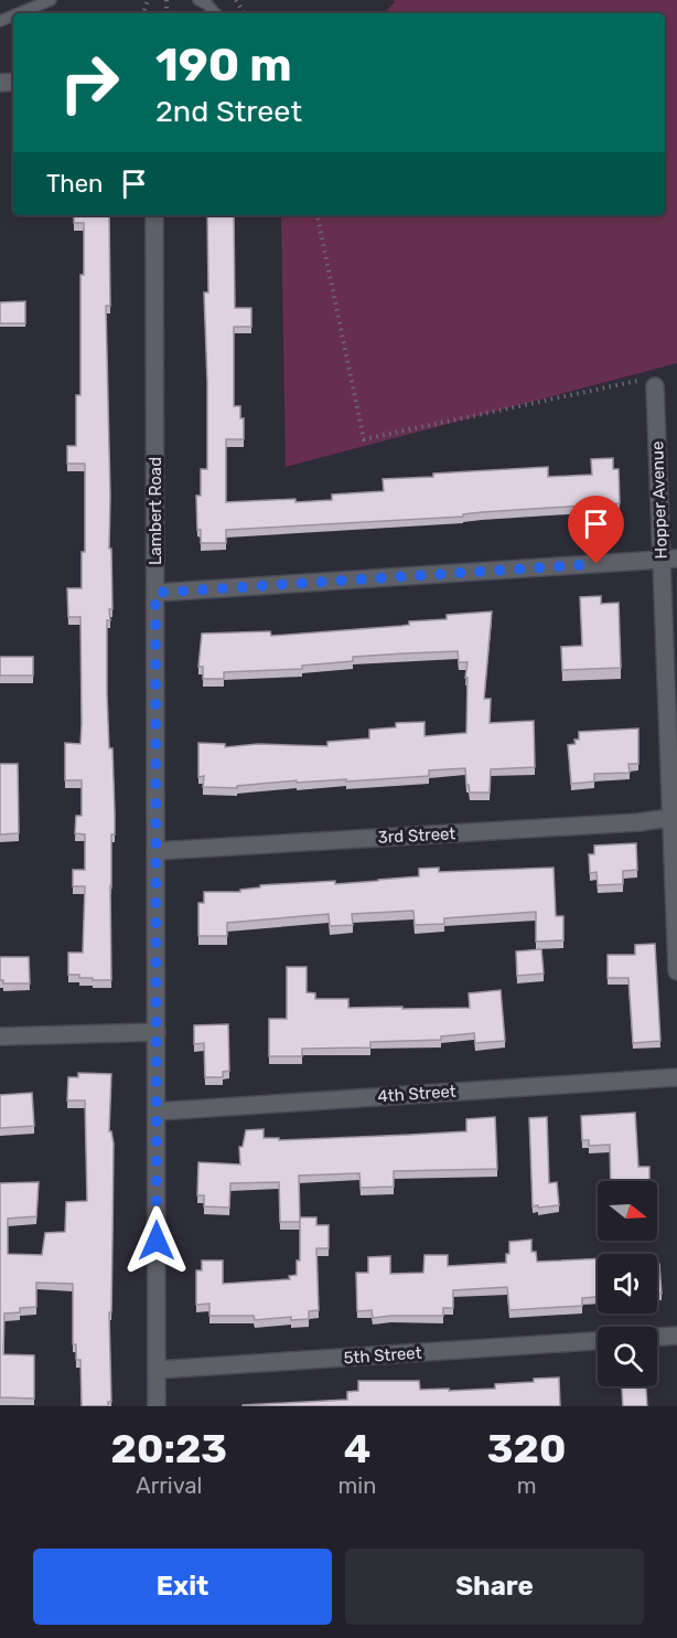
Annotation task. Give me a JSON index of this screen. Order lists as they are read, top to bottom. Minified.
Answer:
{"streets":{"street":["Hopper Avenue","Lambert Road","3rd Street","4th Street","5th Street"]},"crossings":[["Hopper Avenue","3rd Street"],["Lambert Road","3rd Street"],["Lambert Road","4th Street"],["Lambert Road","5th Street"]],"north":"right","page":{"turn":["190 m","2nd Street"],"then":"Then","eta":["20:23","Arrival","4","min","320","m"],"buttons":["Exit","Share"]}}
